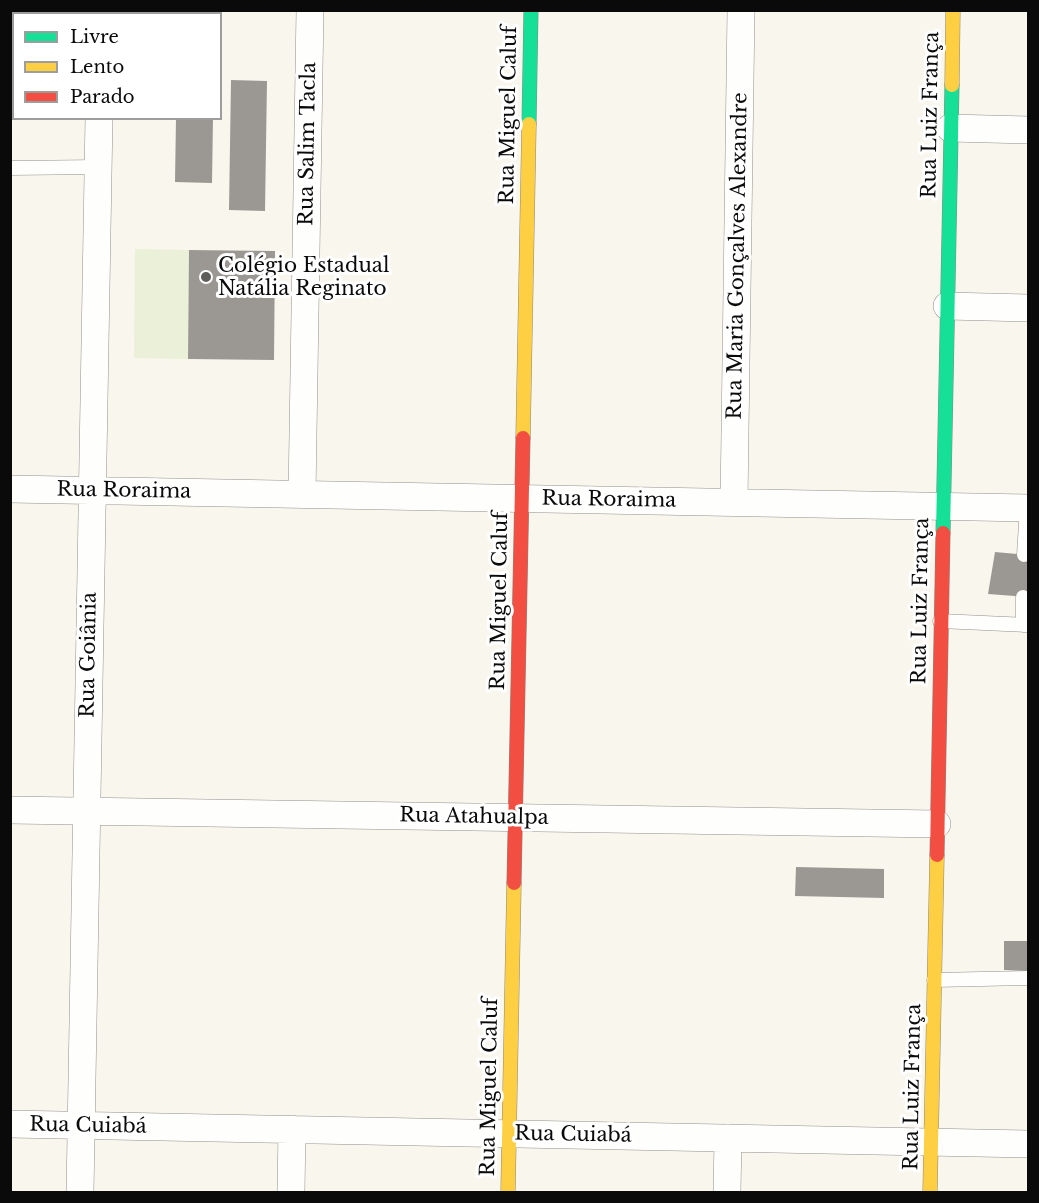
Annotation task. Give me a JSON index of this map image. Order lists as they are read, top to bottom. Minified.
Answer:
{"streets":{"main road":["Rua Miguel Caluf","Rua Luiz França"],"street":["Rua Salim Tacla","Rua Maria Gonçalves Alexandre","Rua Roraima","Rua Goiânia","Rua Atahualpa","Rua Cuiabá"]},"crossings":[["Rua Miguel Caluf","Rua Roraima"],["Rua Miguel Caluf","Rua Atahualpa"],["Rua Miguel Caluf","Rua Cuiabá"],["Rua Luiz França","Rua Roraima"],["Rua Luiz França","Rua Atahualpa"],["Rua Luiz França","Rua Cuiabá"],["Rua Salim Tacla","Rua Roraima"],["Rua Maria Gonçalves Alexandre","Rua Roraima"],["Rua Roraima","Rua Goiânia"],["Rua Goiânia","Rua Atahualpa"],["Rua Goiânia","Rua Cuiabá"]],"places":["Colégio Estadual Natália Reginato"],"legend":["Livre","Lento","Parado"]}
